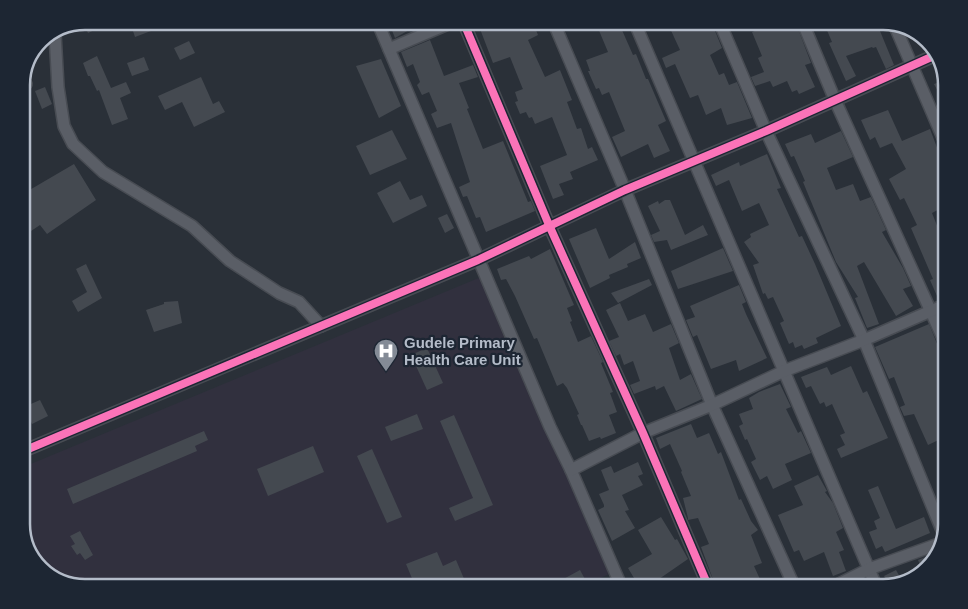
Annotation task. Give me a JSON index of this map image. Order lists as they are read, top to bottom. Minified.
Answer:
{"places":{"hospital":["Gudele Primary Health Care Unit"]}}
